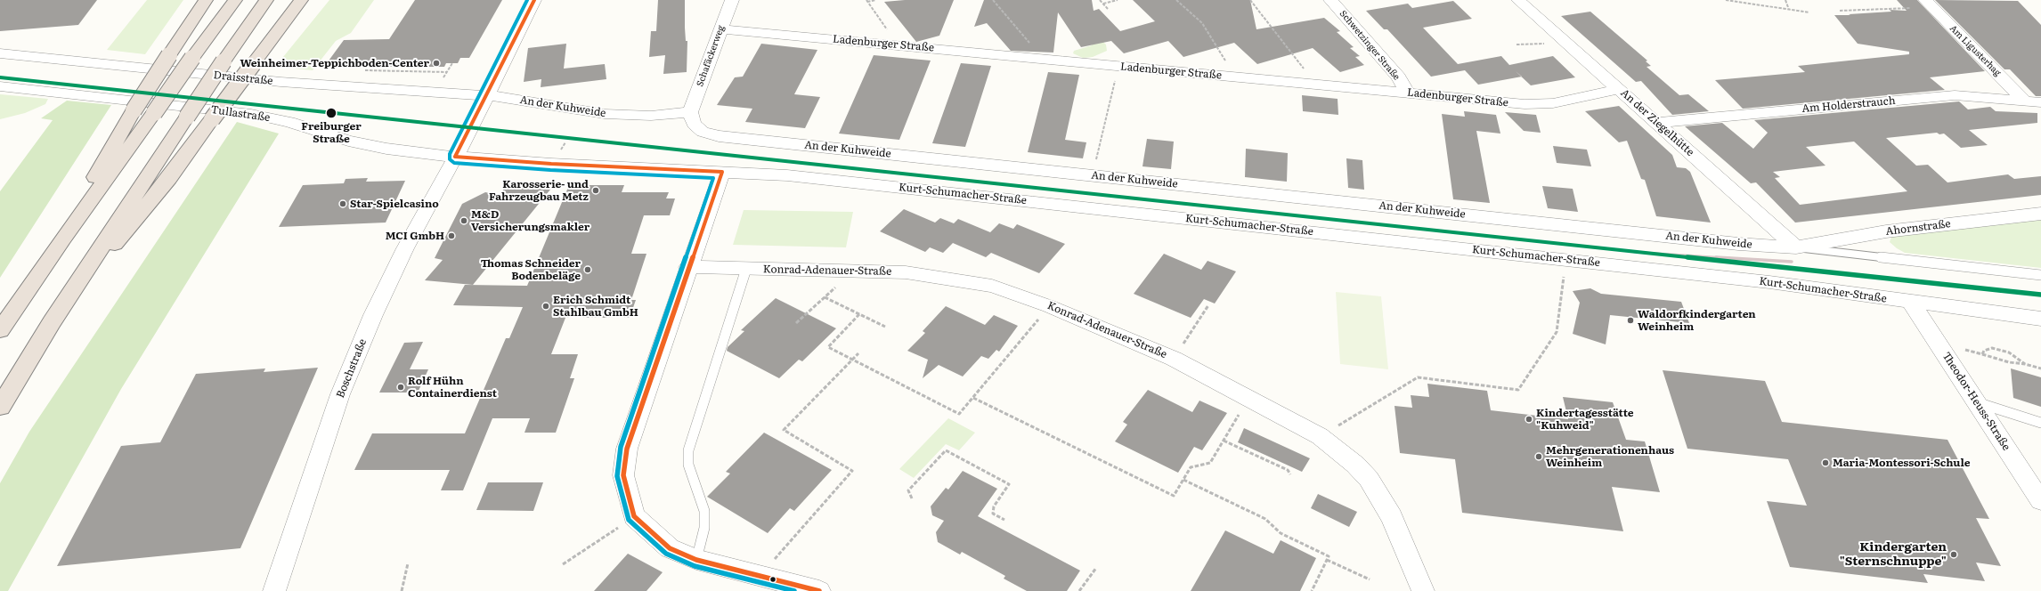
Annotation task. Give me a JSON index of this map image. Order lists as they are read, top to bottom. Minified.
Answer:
{"streets":{"street":["Ladenburger Straße","Schwetzinger Straße","Am Ligusterhag","Schafäckerweg","Draisstraße","Am Holderstrauch","An der Kuhweide","Tullastraße","An der Ziegelhütte","Kurt-Schumacher-Straße","Ahornstraße","Konrad-Adenauer-Straße","Boschstraße","Theodor-Heuss-Straße"]},"crossings":[["Ladenburger Straße","Schwetzinger Straße"],["Ladenburger Straße","Schafäckerweg"],["Ladenburger Straße","An der Ziegelhütte"],["Am Ligusterhag","Am Holderstrauch"],["Schafäckerweg","An der Kuhweide"],["Draisstraße","An der Kuhweide"],["Am Holderstrauch","An der Ziegelhütte"],["An der Kuhweide","An der Ziegelhütte"],["An der Kuhweide","Ahornstraße"],["Tullastraße","Kurt-Schumacher-Straße"],["Tullastraße","Boschstraße"],["An der Ziegelhütte","Ahornstraße"],["Kurt-Schumacher-Straße","Boschstraße"],["Kurt-Schumacher-Straße","Theodor-Heuss-Straße"]],"places":["Weinheimer-Teppichboden-Center","Freiburger Straße","Karosserie- und Fahrzeugbau Metz","Star-Spielcasino","M&D Versicherungsmakler","MCI GmbH","Thomas Schneider Bodenbeläge","Erich Schmidt Stahlbau GmbH","Waldorfkindergarten Weinheim","Rolf Hühn Containerdienst","Kindertagesstätte \"Kuhweid\"","Mehrgenerationenhaus Weinheim","Maria-Montessori-Schule","Kindergarten \"Sternschnuppe\""]}
